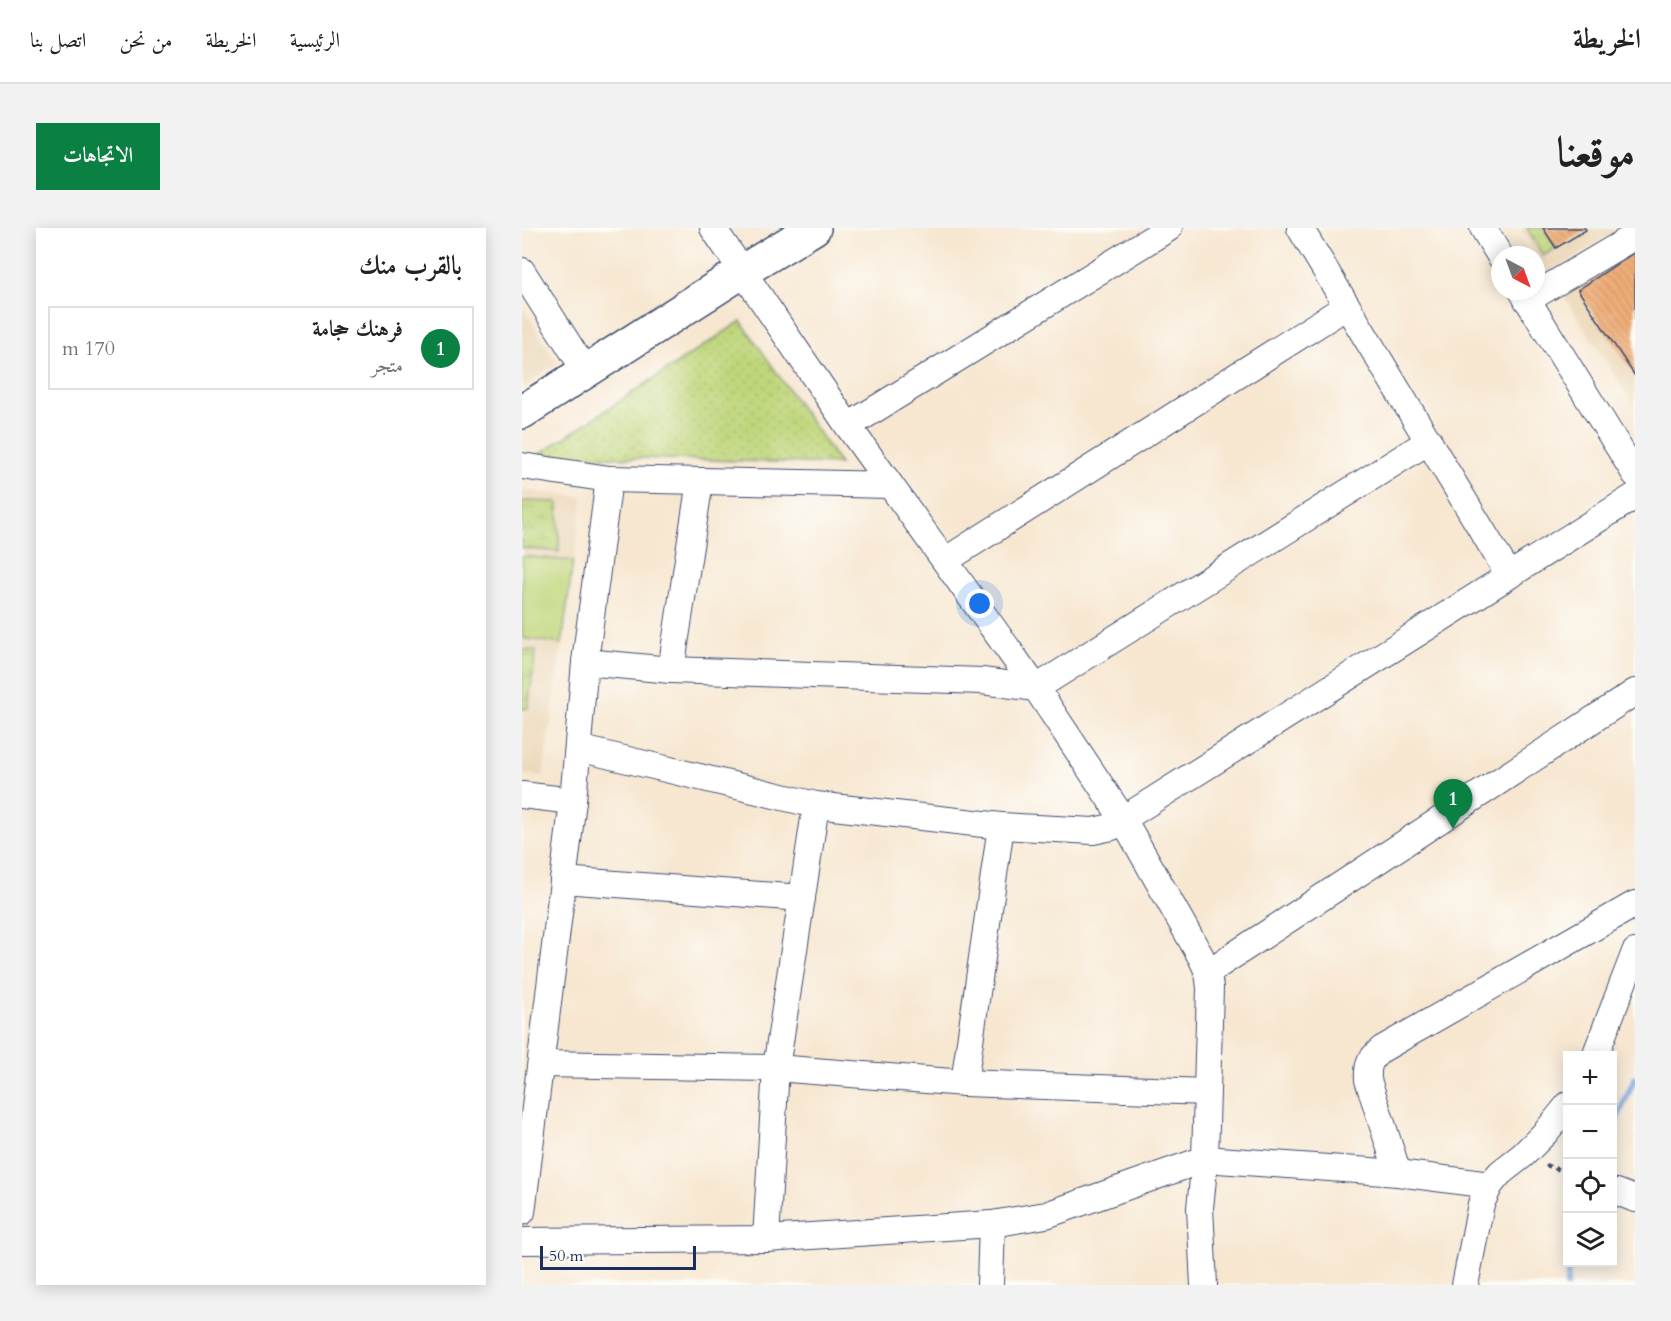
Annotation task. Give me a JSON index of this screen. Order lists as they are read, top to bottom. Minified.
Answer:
{"scale_bar":"50 m","north":"bottom right","page":{"header":"الخريطة","nav":["الرئيسية","الخريطة","من نحن","اتصل بنا"],"title":"موقعنا","buttons":"الاتجاهات","heading":"بالقرب منك","list":[{"mark":"1","name":"فرهنك حجامة","note":"متجر","value":"170 m"}],"pins":"1","map_buttons":["+","−"],"scale":"50 m"}}
